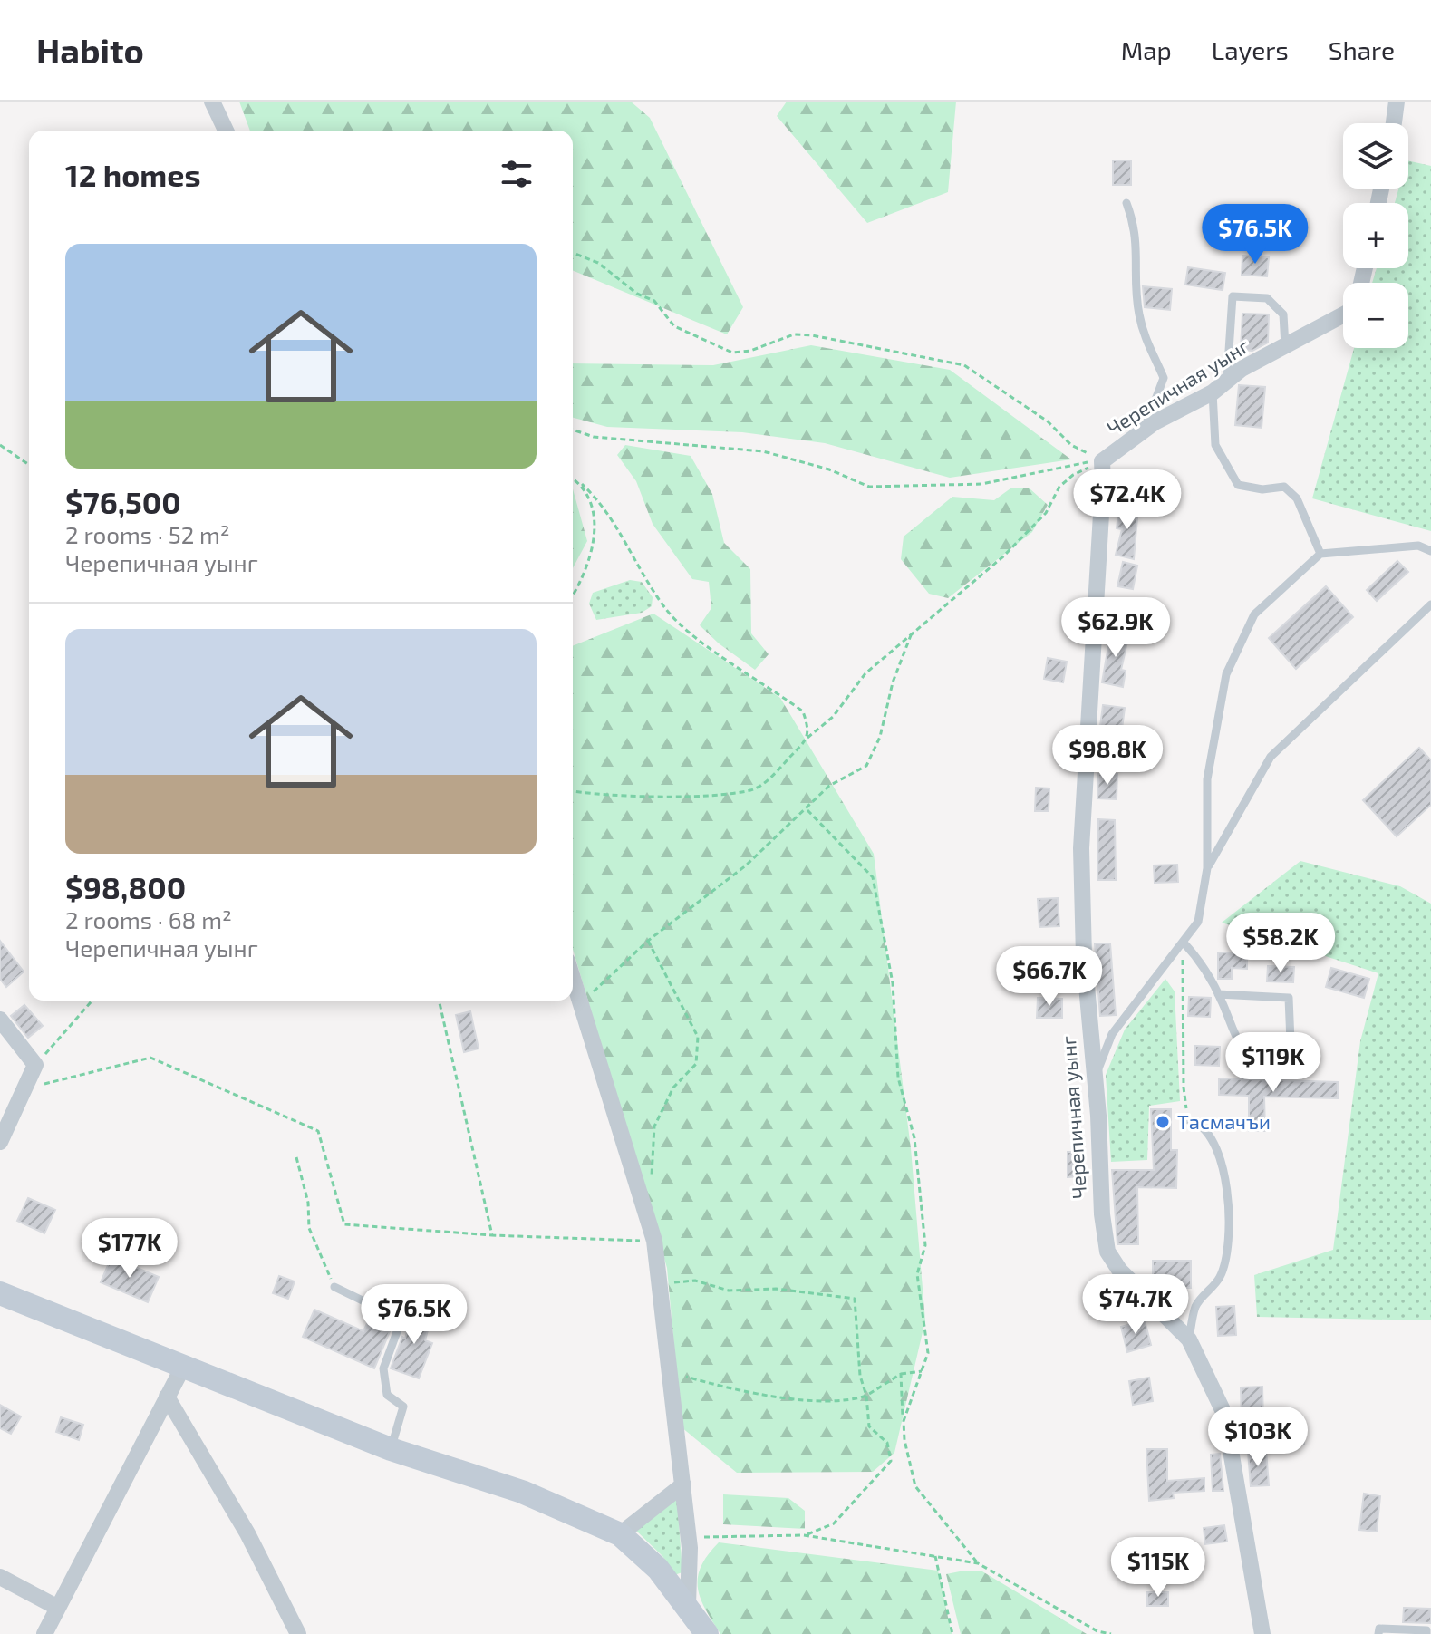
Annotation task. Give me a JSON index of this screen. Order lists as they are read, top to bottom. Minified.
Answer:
{"streets":{"street":["Черепичная уынг"]},"places":["Тасмачъи"],"page":{"header":"Habito","nav":["Map","Layers","Share"],"map_buttons":["+","−"],"heading":"12 homes","price":["$76.5K","$72.4K","$62.9K","$98.8K","$58.2K","$66.7K","$119K","$177K","$74.7K","$76.5K","$103K","$115K"],"list":[{"name":"$76,500","note":"2 rooms · 52 m² · Черепичная уынг"},{"name":"$98,800","note":"2 rooms · 68 m² · Черепичная уынг"}]}}
